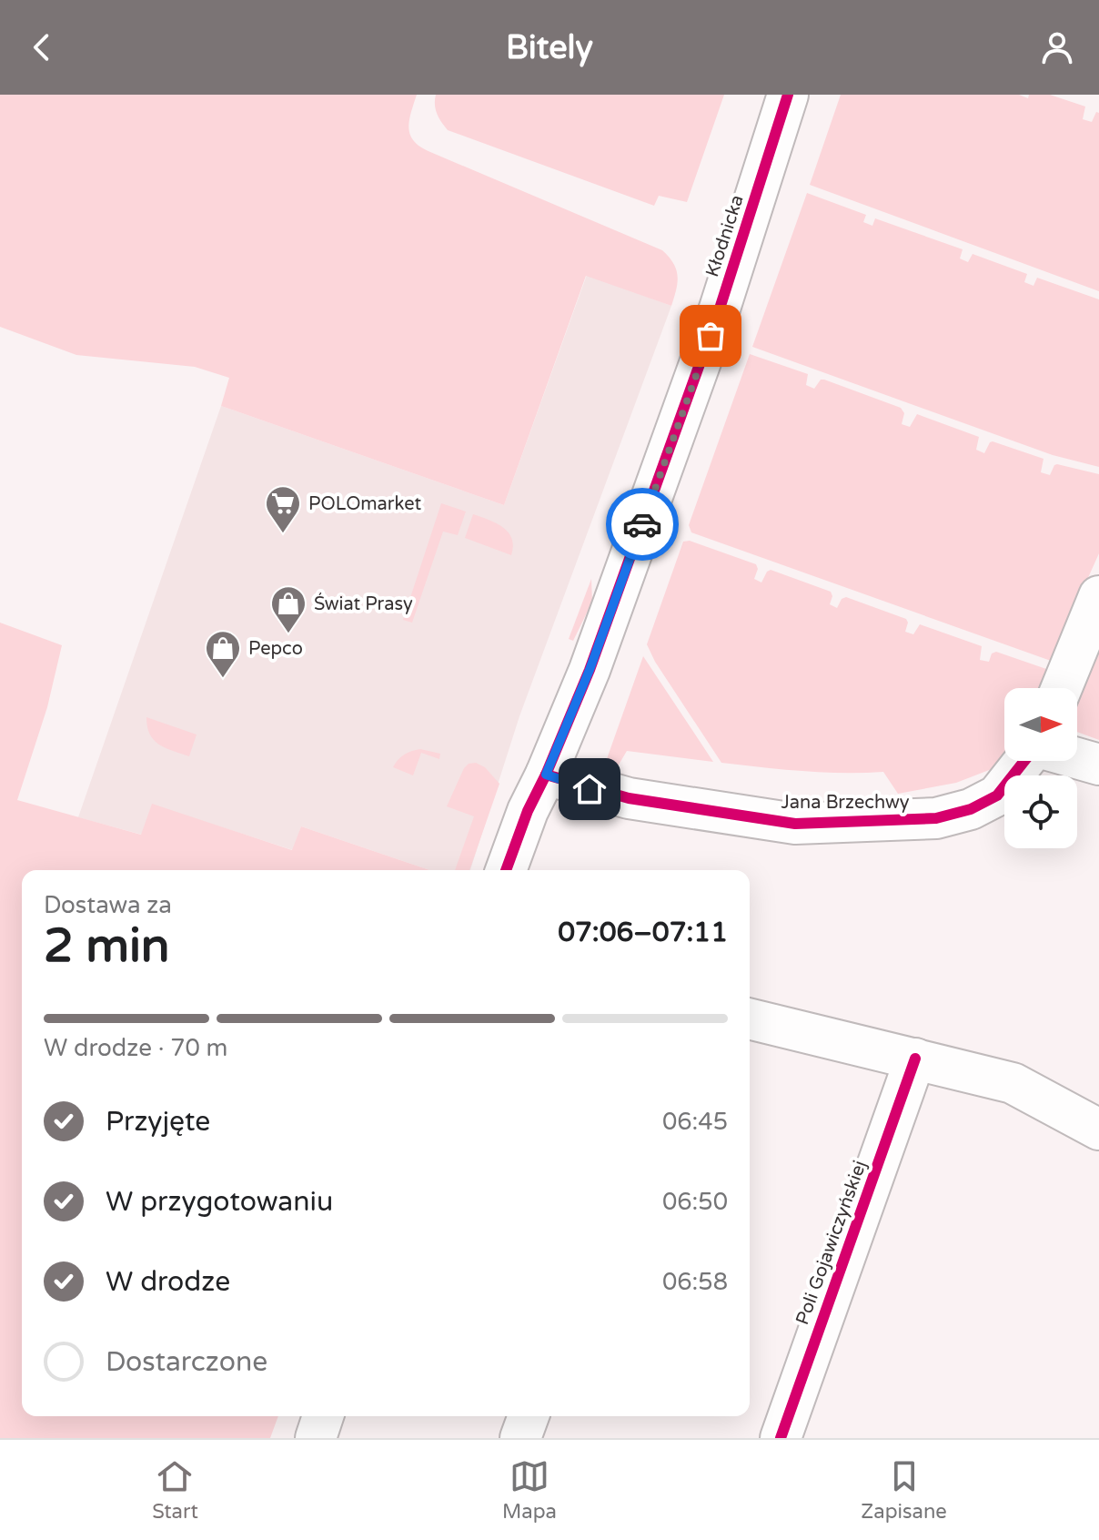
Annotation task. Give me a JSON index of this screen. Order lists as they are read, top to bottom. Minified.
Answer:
{"streets":{"street":["Kłodnicka","Jana Brzechwy","Poli Gojawiczyńskiej"]},"crossings":[["Kłodnicka","Jana Brzechwy"]],"places":{"supermarket":["POLOmarket"],"shop":["Świat Prasy","Pepco"]},"north":"right","page":{"header":"Bitely","heading":["2 min","Dostawa za","07:06–07:11"],"bar":"W drodze · 70 m","list":[["Przyjęte","06:45"],["W przygotowaniu","06:50"],["W drodze","06:58"],"Dostarczone"],"tabs":["Start","Mapa","Zapisane"]}}
